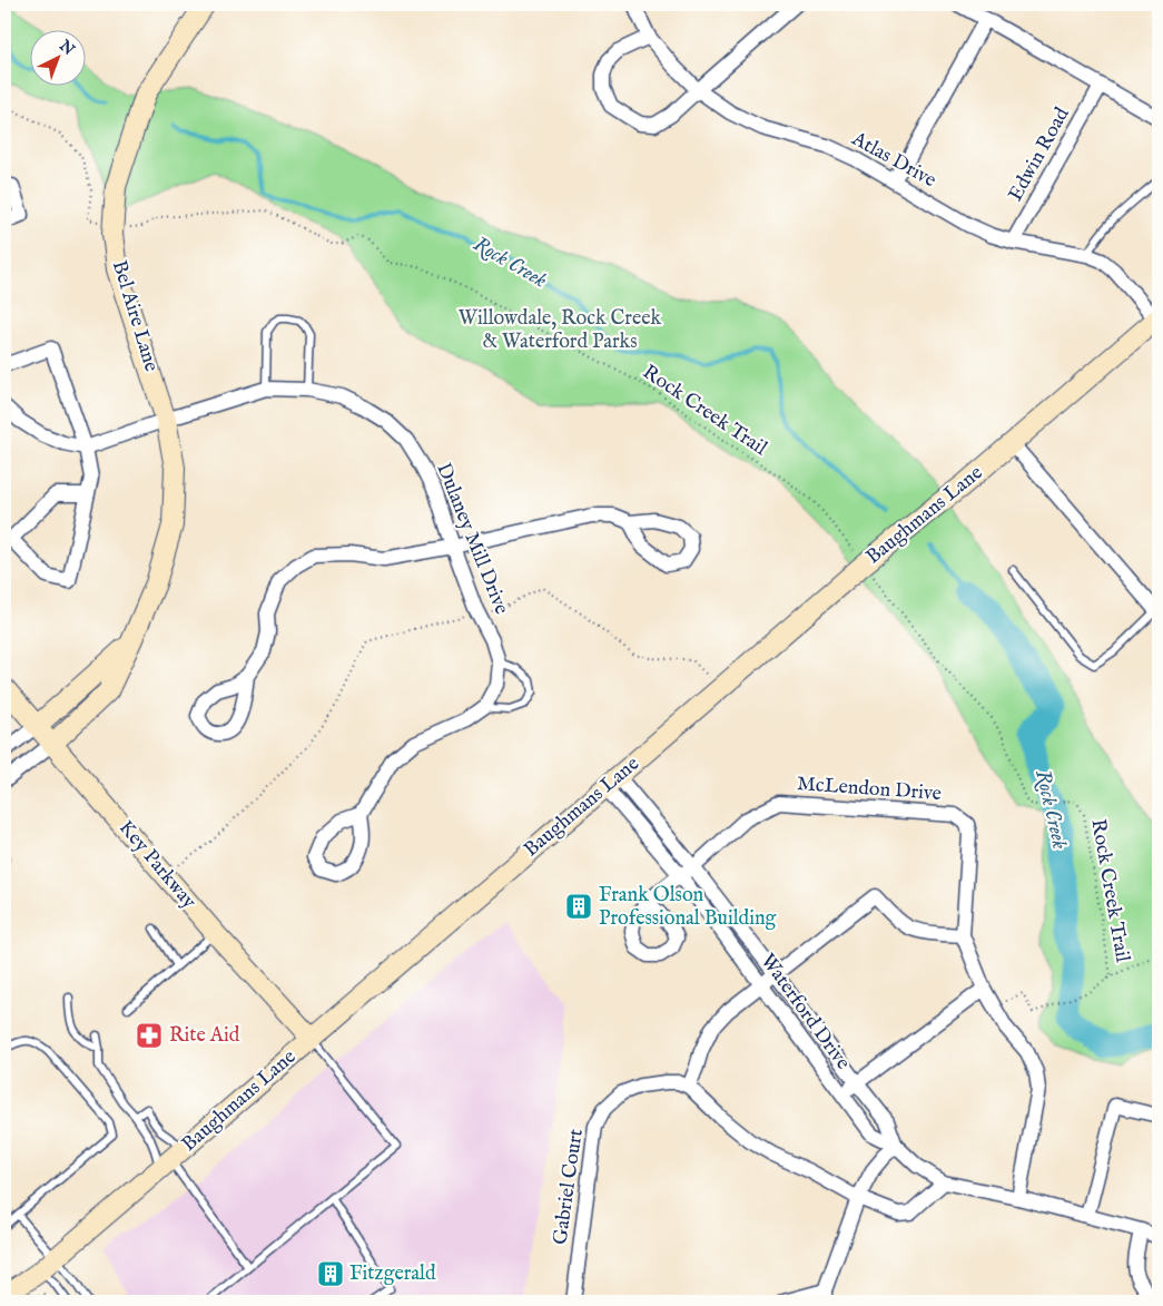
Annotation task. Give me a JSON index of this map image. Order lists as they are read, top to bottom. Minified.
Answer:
{"streets":{"main road":["Bel Aire Lane","Baughmans Lane","Key Parkway"],"street":["Edwin Road","Atlas Drive","Dulaney Mill Drive","McLendon Drive","Waterford Drive","Gabriel Court"],"path":["Rock Creek Trail"]},"crossings":[["Edwin Road","Atlas Drive"],["Atlas Drive","Baughmans Lane"],["Bel Aire Lane","Rock Creek Trail"],["Bel Aire Lane","Dulaney Mill Drive"],["Bel Aire Lane","Key Parkway"],["Rock Creek Trail","Baughmans Lane"],["Baughmans Lane","Key Parkway"],["Baughmans Lane","Waterford Drive"],["McLendon Drive","Waterford Drive"]],"water":["Rock Creek"],"parks":["Willowdale, Rock Creek & Waterford Parks"],"places":{"building":["Frank Olson Professional Building","Fitzgerald"],"pharmacy":["Rite Aid"]},"north":"top right"}
